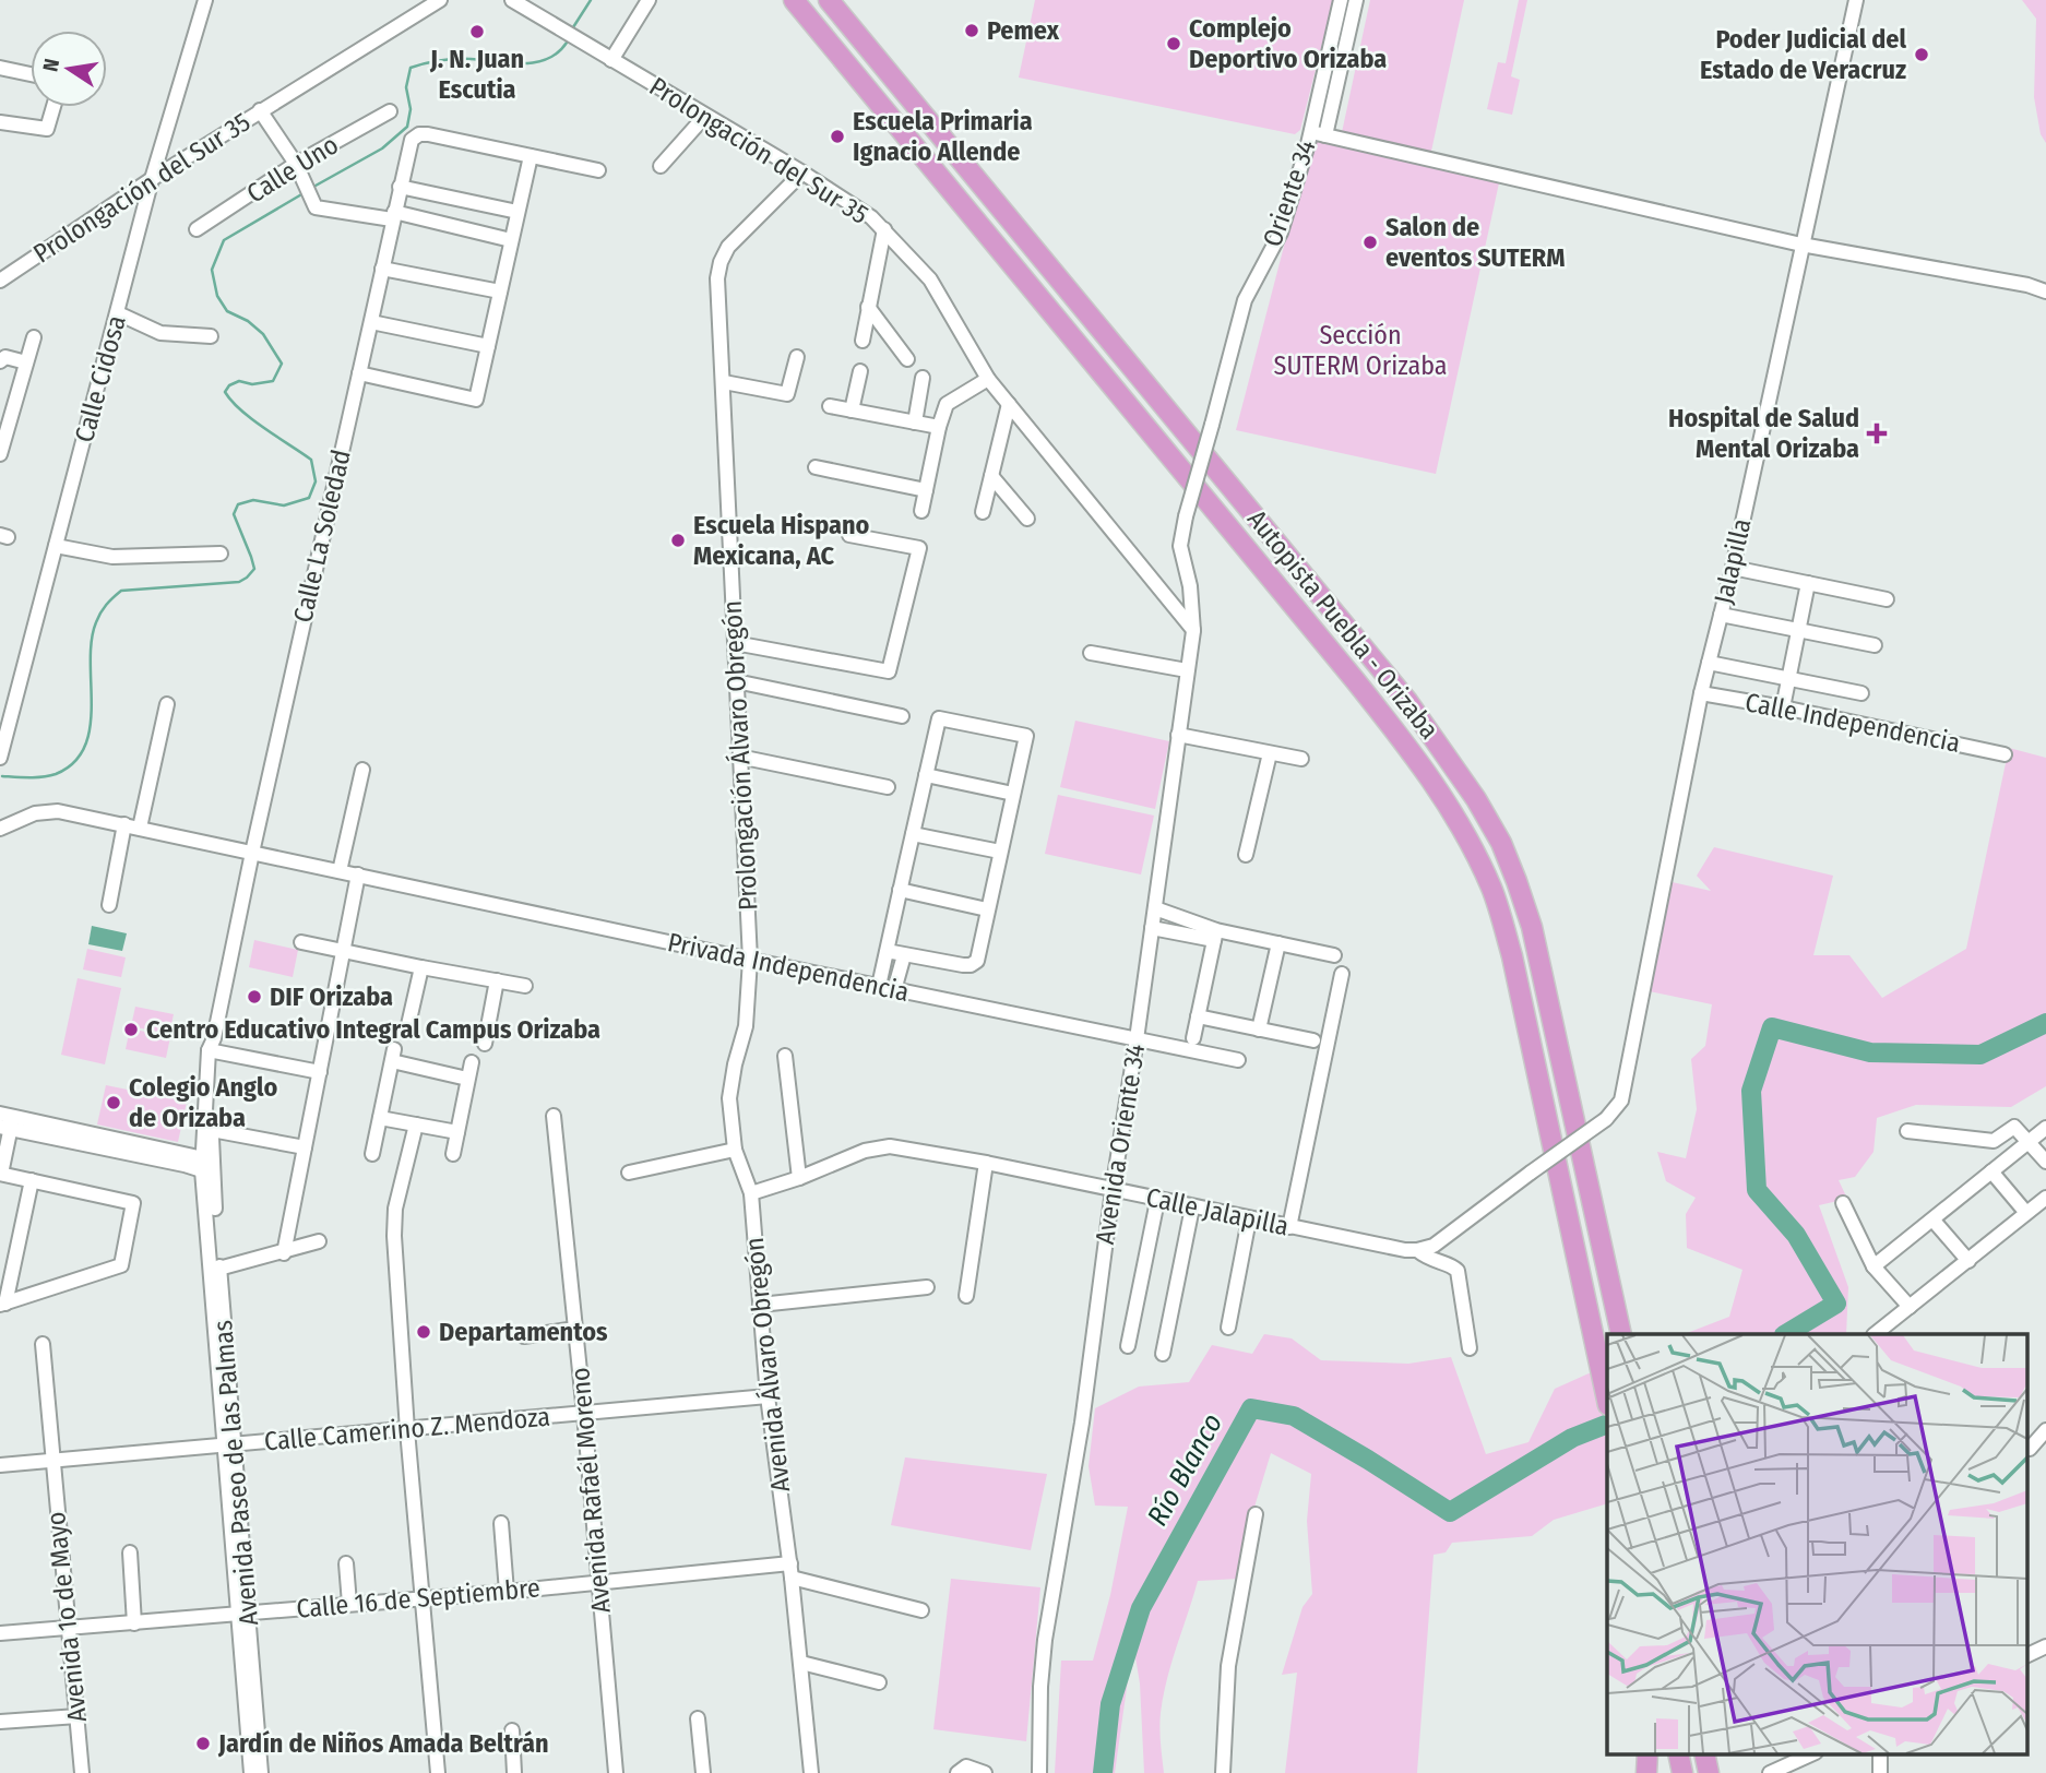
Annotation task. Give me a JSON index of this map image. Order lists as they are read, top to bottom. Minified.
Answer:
{"streets":{"highway":["Autopista Puebla - Orizaba"],"street":["Prolongación del Sur 35","Calle Uno","Oriente 34","Calle Cidosa","Calle La Soledad","Jalapilla","Calle Independencia","Prolongación Álvaro Obregón","Privada Independencia","Avenida Oriente 34","Calle Jalapilla","Avenida Álvaro Obregón","Calle Camerino Z. Mendoza","Avenida Paseo de las Palmas","Avenida Rafaél Moreno","Calle 16 de Septiembre","Avenida 1o de Mayo"]},"crossings":[["Prolongación del Sur 35","Calle Cidosa"],["Prolongación del Sur 35","Prolongación Álvaro Obregón"],["Prolongación del Sur 35","Avenida Oriente 34"],["Oriente 34","Avenida Oriente 34"],["Calle La Soledad","Privada Independencia"],["Calle La Soledad","Avenida Paseo de las Palmas"],["Jalapilla","Calle Independencia"],["Jalapilla","Calle Jalapilla"],["Prolongación Álvaro Obregón","Privada Independencia"],["Prolongación Álvaro Obregón","Avenida Álvaro Obregón"],["Privada Independencia","Avenida Oriente 34"],["Privada Independencia","Avenida Álvaro Obregón"],["Privada Independencia","Avenida Paseo de las Palmas"],["Avenida Oriente 34","Calle Jalapilla"],["Calle Jalapilla","Avenida Álvaro Obregón"],["Avenida Álvaro Obregón","Calle Camerino Z. Mendoza"],["Avenida Álvaro Obregón","Calle 16 de Septiembre"],["Calle Camerino Z. Mendoza","Avenida Paseo de las Palmas"],["Calle Camerino Z. Mendoza","Avenida Rafaél Moreno"],["Calle Camerino Z. Mendoza","Avenida 1o de Mayo"],["Avenida Paseo de las Palmas","Calle 16 de Septiembre"],["Avenida Rafaél Moreno","Calle 16 de Septiembre"],["Calle 16 de Septiembre","Avenida 1o de Mayo"]],"water":["Río Blanco"],"parks":["Sección SUTERM Orizaba"],"places":{"other":["Pemex","J. N. Juan Escutia","Complejo Deportivo Orizaba","Poder Judicial del Estado de Veracruz","Escuela Primaria Ignacio Allende","Salon de eventos SUTERM","Escuela Hispano Mexicana, AC","DIF Orizaba","Centro Educativo Integral Campus Orizaba","Colegio Anglo de Orizaba","Departamentos","Jardín de Niños Amada Beltrán"],"health":["Hospital de Salud Mental Orizaba"]},"north":"left"}
